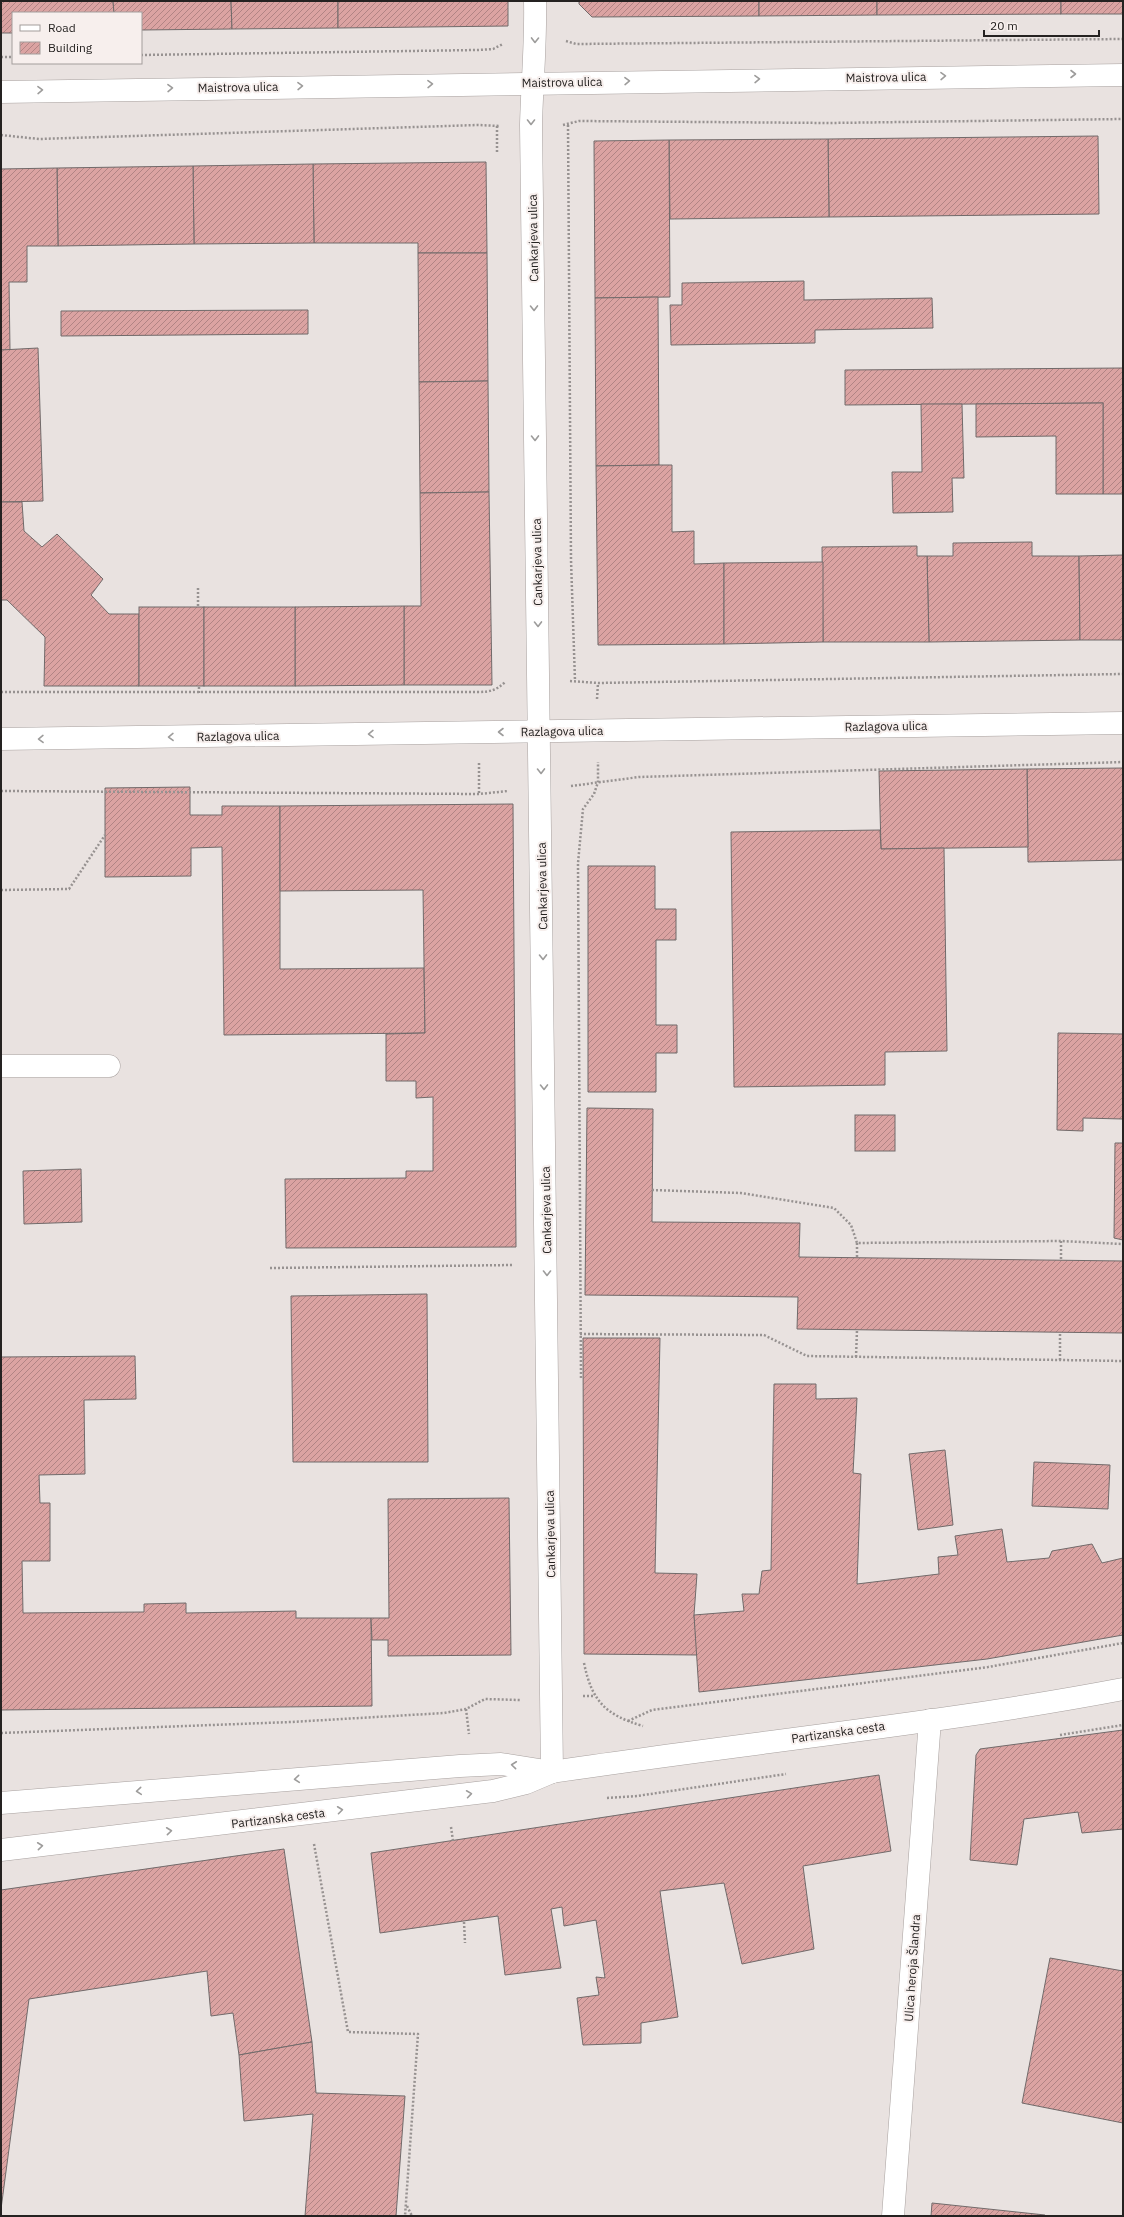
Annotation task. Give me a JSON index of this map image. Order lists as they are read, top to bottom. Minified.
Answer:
{"streets":{"street":["Maistrova ulica","Cankarjeva ulica","Razlagova ulica","Partizanska cesta","Ulica heroja Šlandra"]},"crossings":[["Maistrova ulica","Cankarjeva ulica"],["Cankarjeva ulica","Razlagova ulica"],["Cankarjeva ulica","Partizanska cesta"],["Partizanska cesta","Ulica heroja Šlandra"]],"one_way":["Maistrova ulica","Cankarjeva ulica","Razlagova ulica"],"legend":["Road","Building"],"scale_bar":"20 m"}
